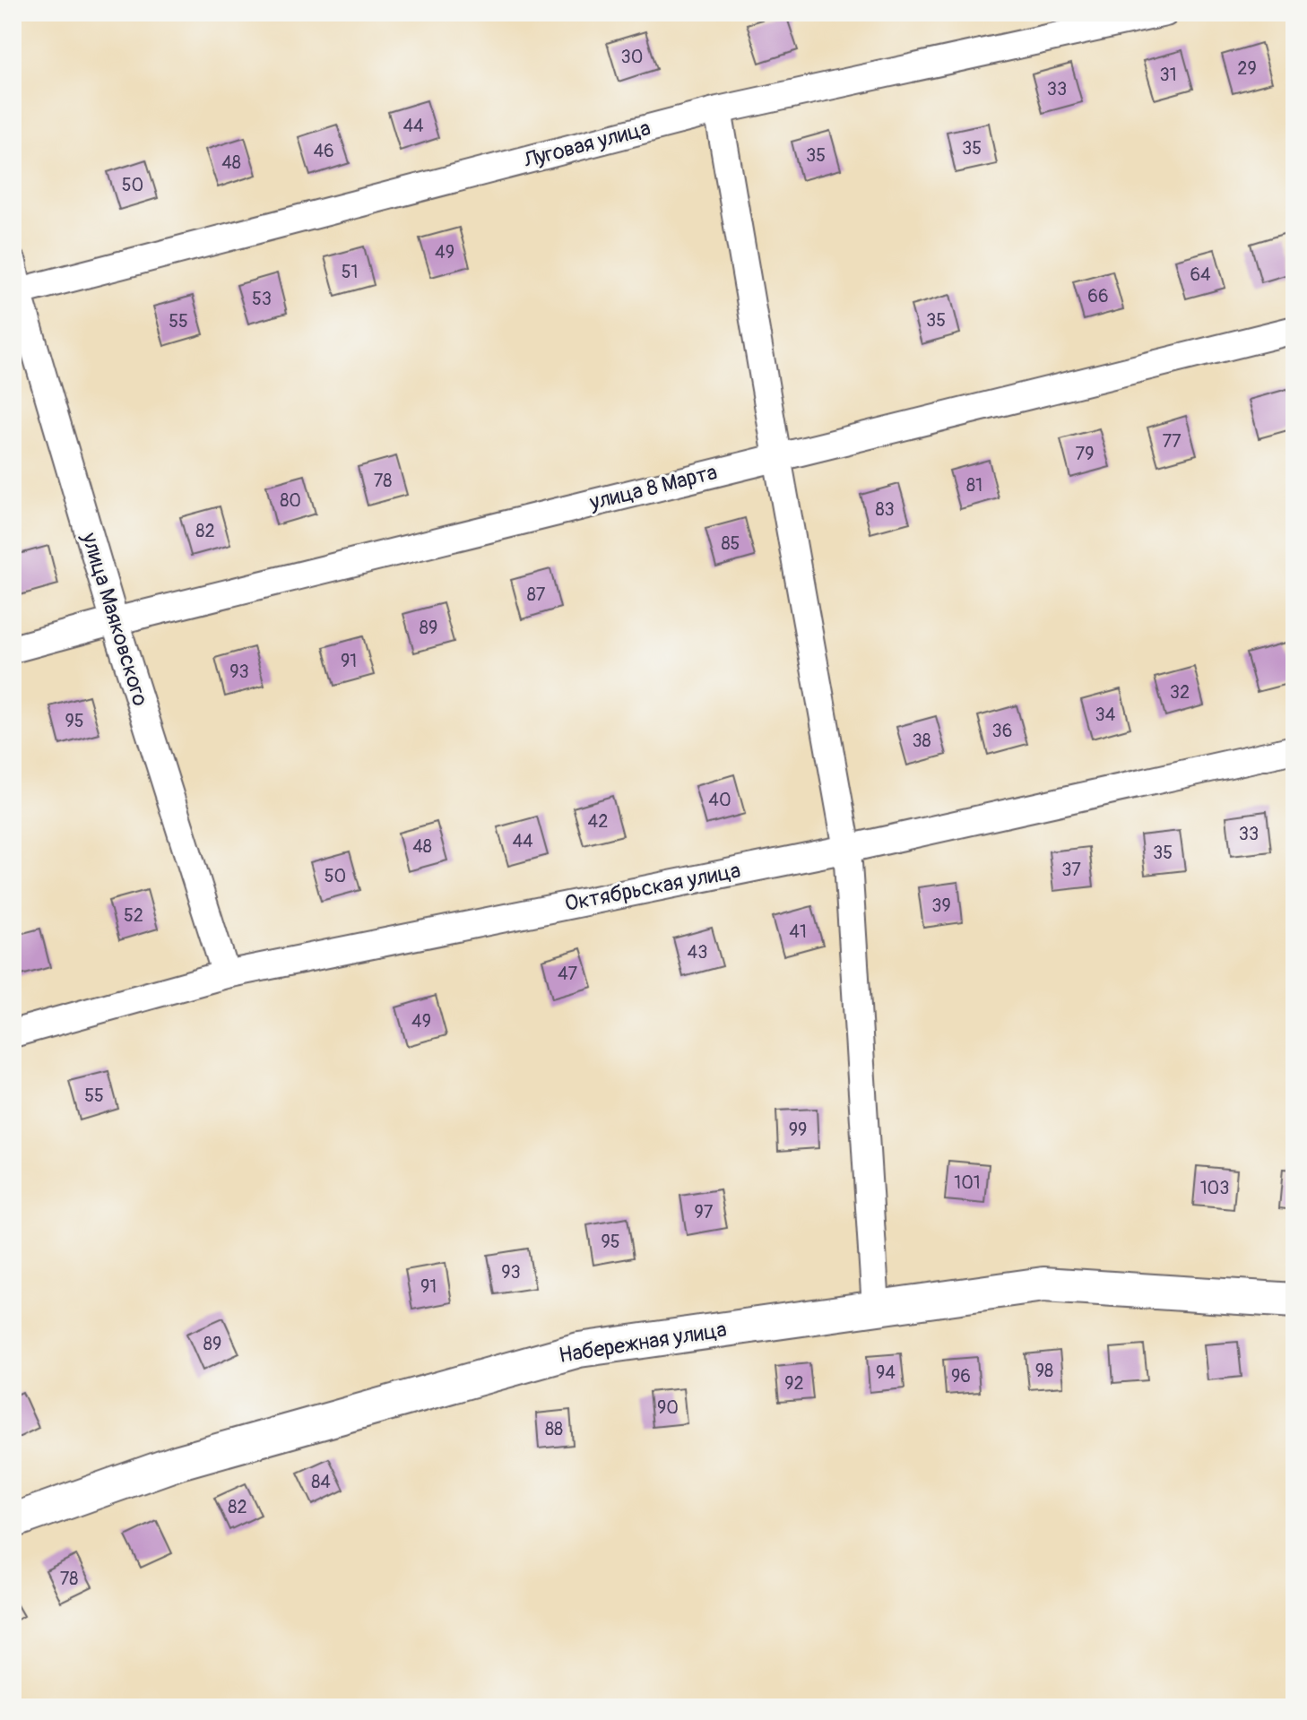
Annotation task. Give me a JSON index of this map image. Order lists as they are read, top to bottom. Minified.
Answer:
{"streets":{"street":["Луговая улица","улица 8 Марта","улица Маяковского","Октябрьская улица","Набережная улица"]},"crossings":[["Луговая улица","улица Маяковского"],["улица 8 Марта","улица Маяковского"],["улица Маяковского","Октябрьская улица"]],"house_numbers":["30","29","31","33","44","35","46","35","48","50","49","51","64","66","53","35","55","77","79","78","81","80","83","82","85","87","89","91","93","32","34","95","36","38","40","42","33","44","48","35","37","50","39","52","41","43","47","49","55","99","101","103","97","95","93","91","89","98","94","96","92","90","88","84","82","78"]}
